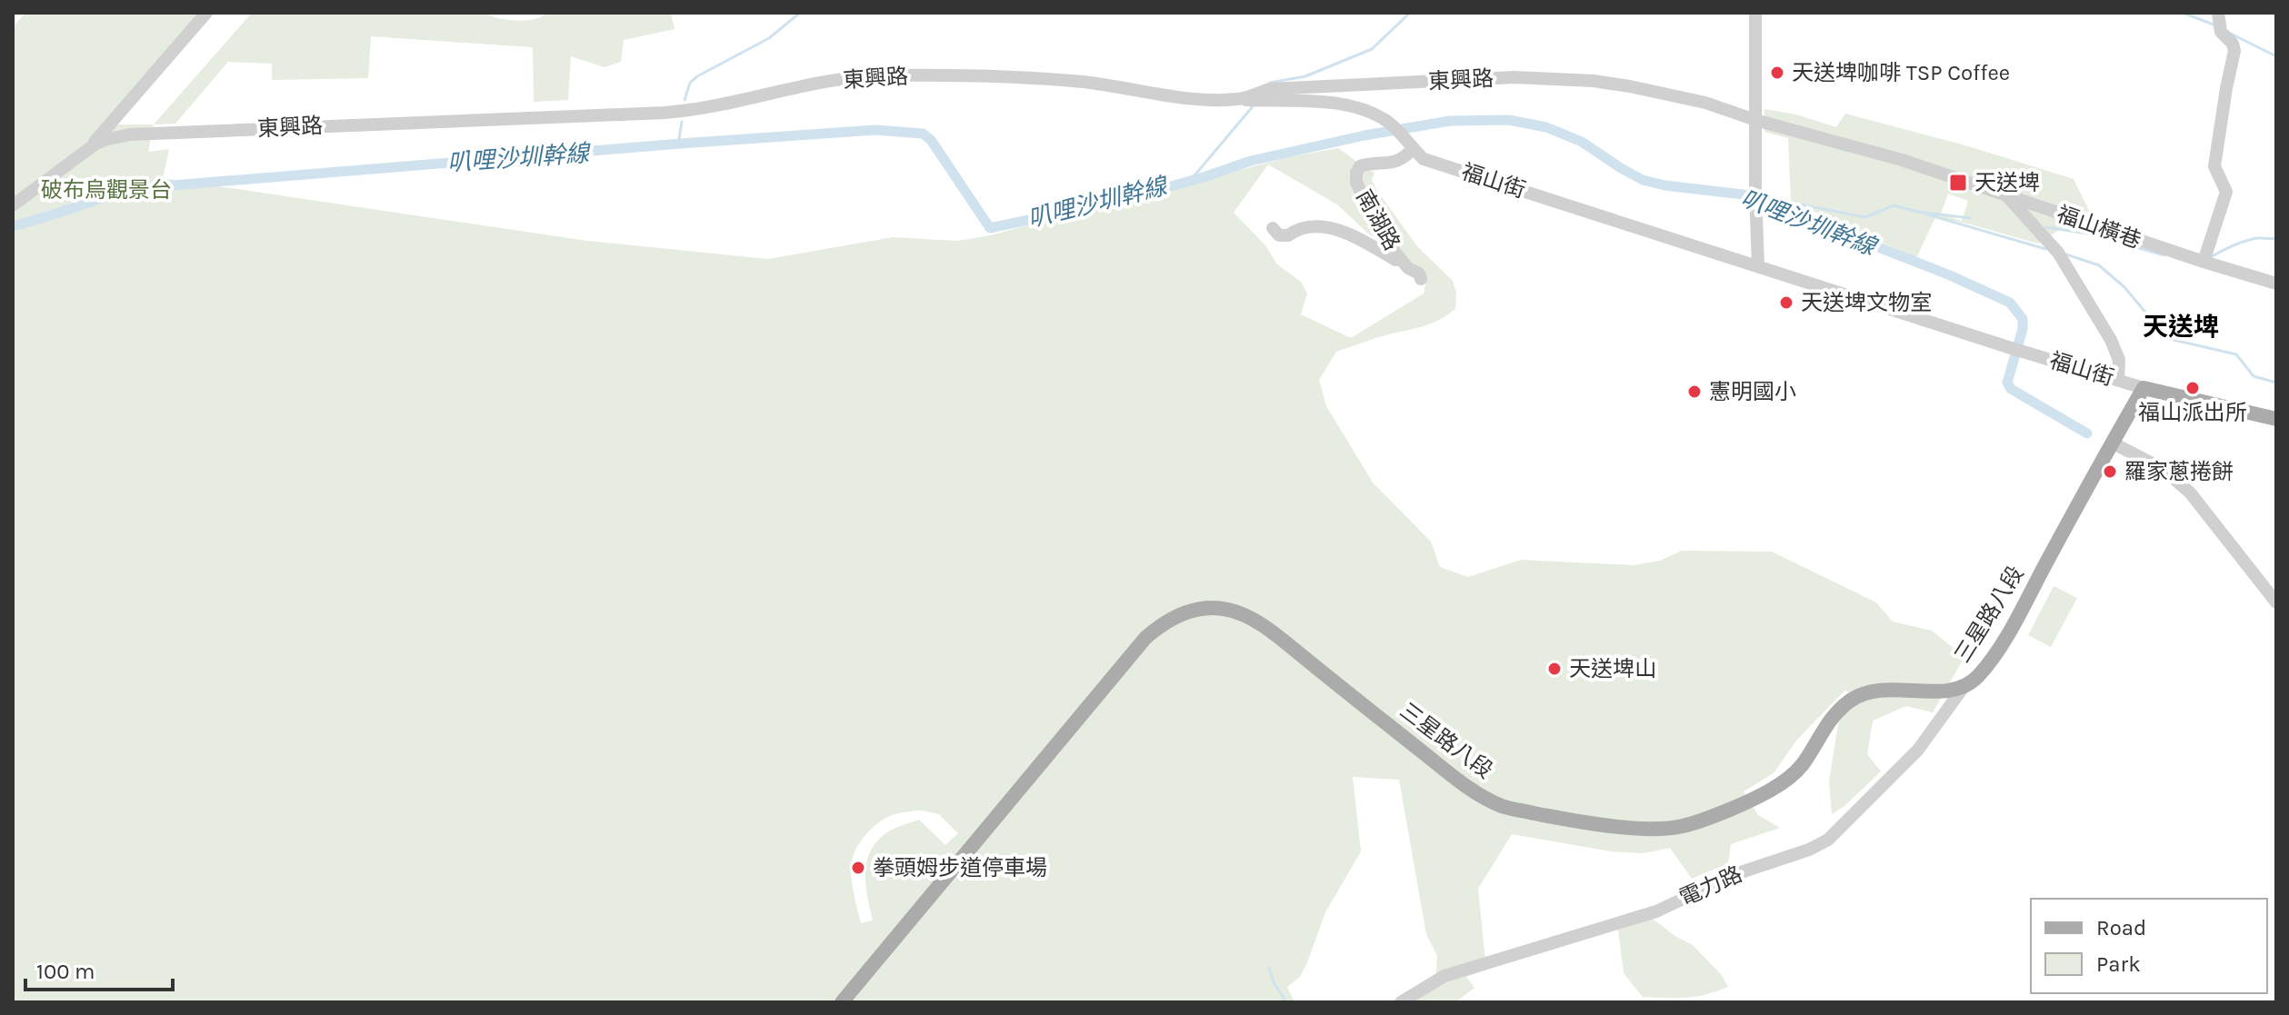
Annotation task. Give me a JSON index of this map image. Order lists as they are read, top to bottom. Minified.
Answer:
{"streets":{"main road":["三星路八段"],"street":["東興路","福山街","南湖路","福山橫巷","電力路"]},"crossings":[["東興路","福山街"],["東興路","福山橫巷"],["福山街","南湖路"],["福山街","三星路八段"],["三星路八段","電力路"]],"districts":["天送埤"],"water":["叭哩沙圳幹線"],"parks":["破布烏觀景台"],"places":{"other":["天送埤咖啡 TSP Coffee","天送埤文物室","福山派出所","憲明國小","羅家蔥捲餅","天送埤山","拳頭姆步道停車場"],"transit":["天送埤"]},"legend":["Road","Park"],"scale_bar":"100 m"}
